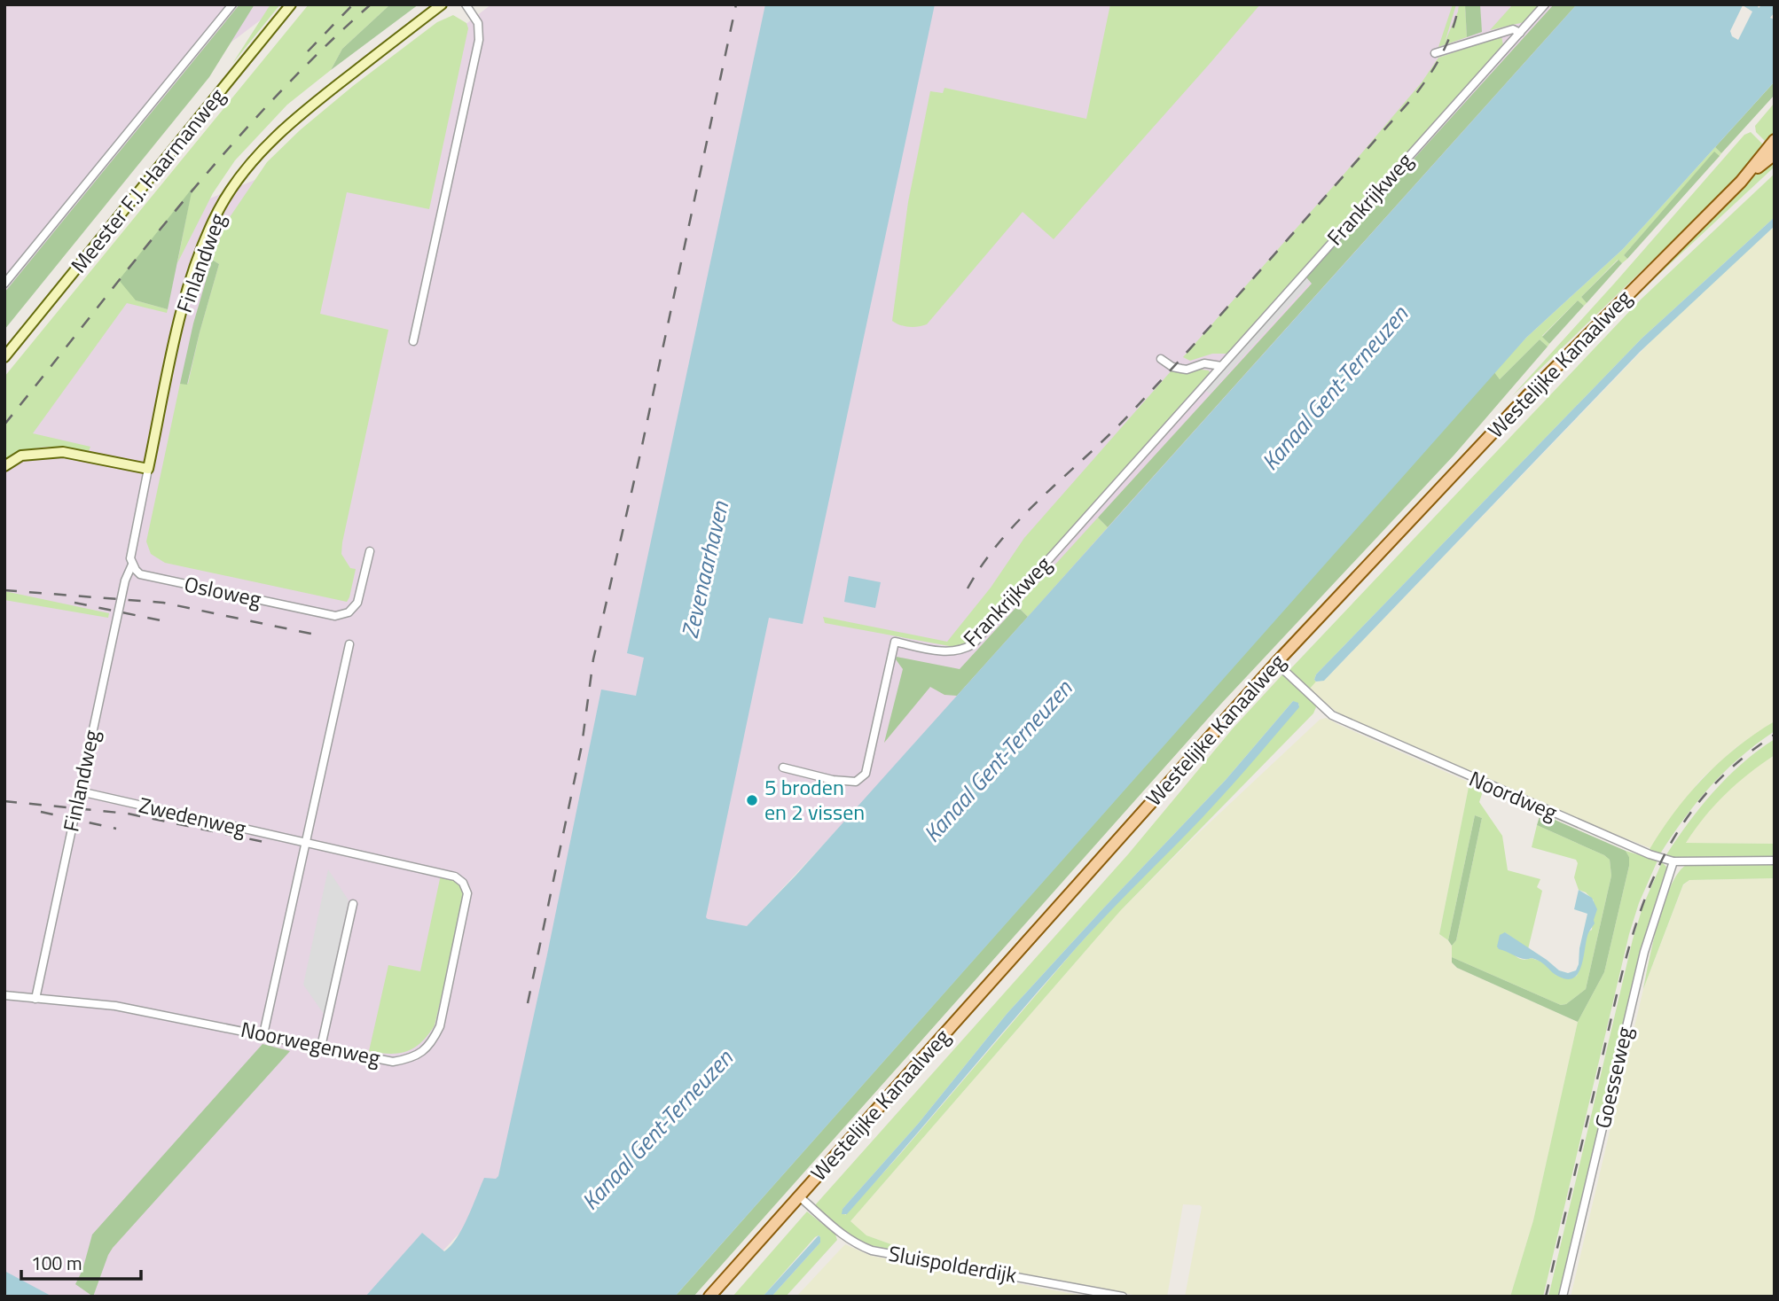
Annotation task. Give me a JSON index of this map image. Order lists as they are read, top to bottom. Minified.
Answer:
{"streets":{"main road":["Westelijke Kanaalweg"],"street":["Meester F.J. Haarmanweg","Frankrijkweg","Finlandweg","Osloweg","Noordweg","Zwedenweg","Noorwegenweg","Goesseweg","Sluispolderdijk"]},"crossings":[["Finlandweg","Osloweg"],["Finlandweg","Zwedenweg"],["Finlandweg","Noorwegenweg"],["Westelijke Kanaalweg","Noordweg"],["Westelijke Kanaalweg","Sluispolderdijk"],["Noordweg","Goesseweg"],["Zwedenweg","Noorwegenweg"]],"water":["Kanaal Gent-Terneuzen","Zevenaarhaven"],"places":["5 broden en 2 vissen"],"scale_bar":"100 m"}
